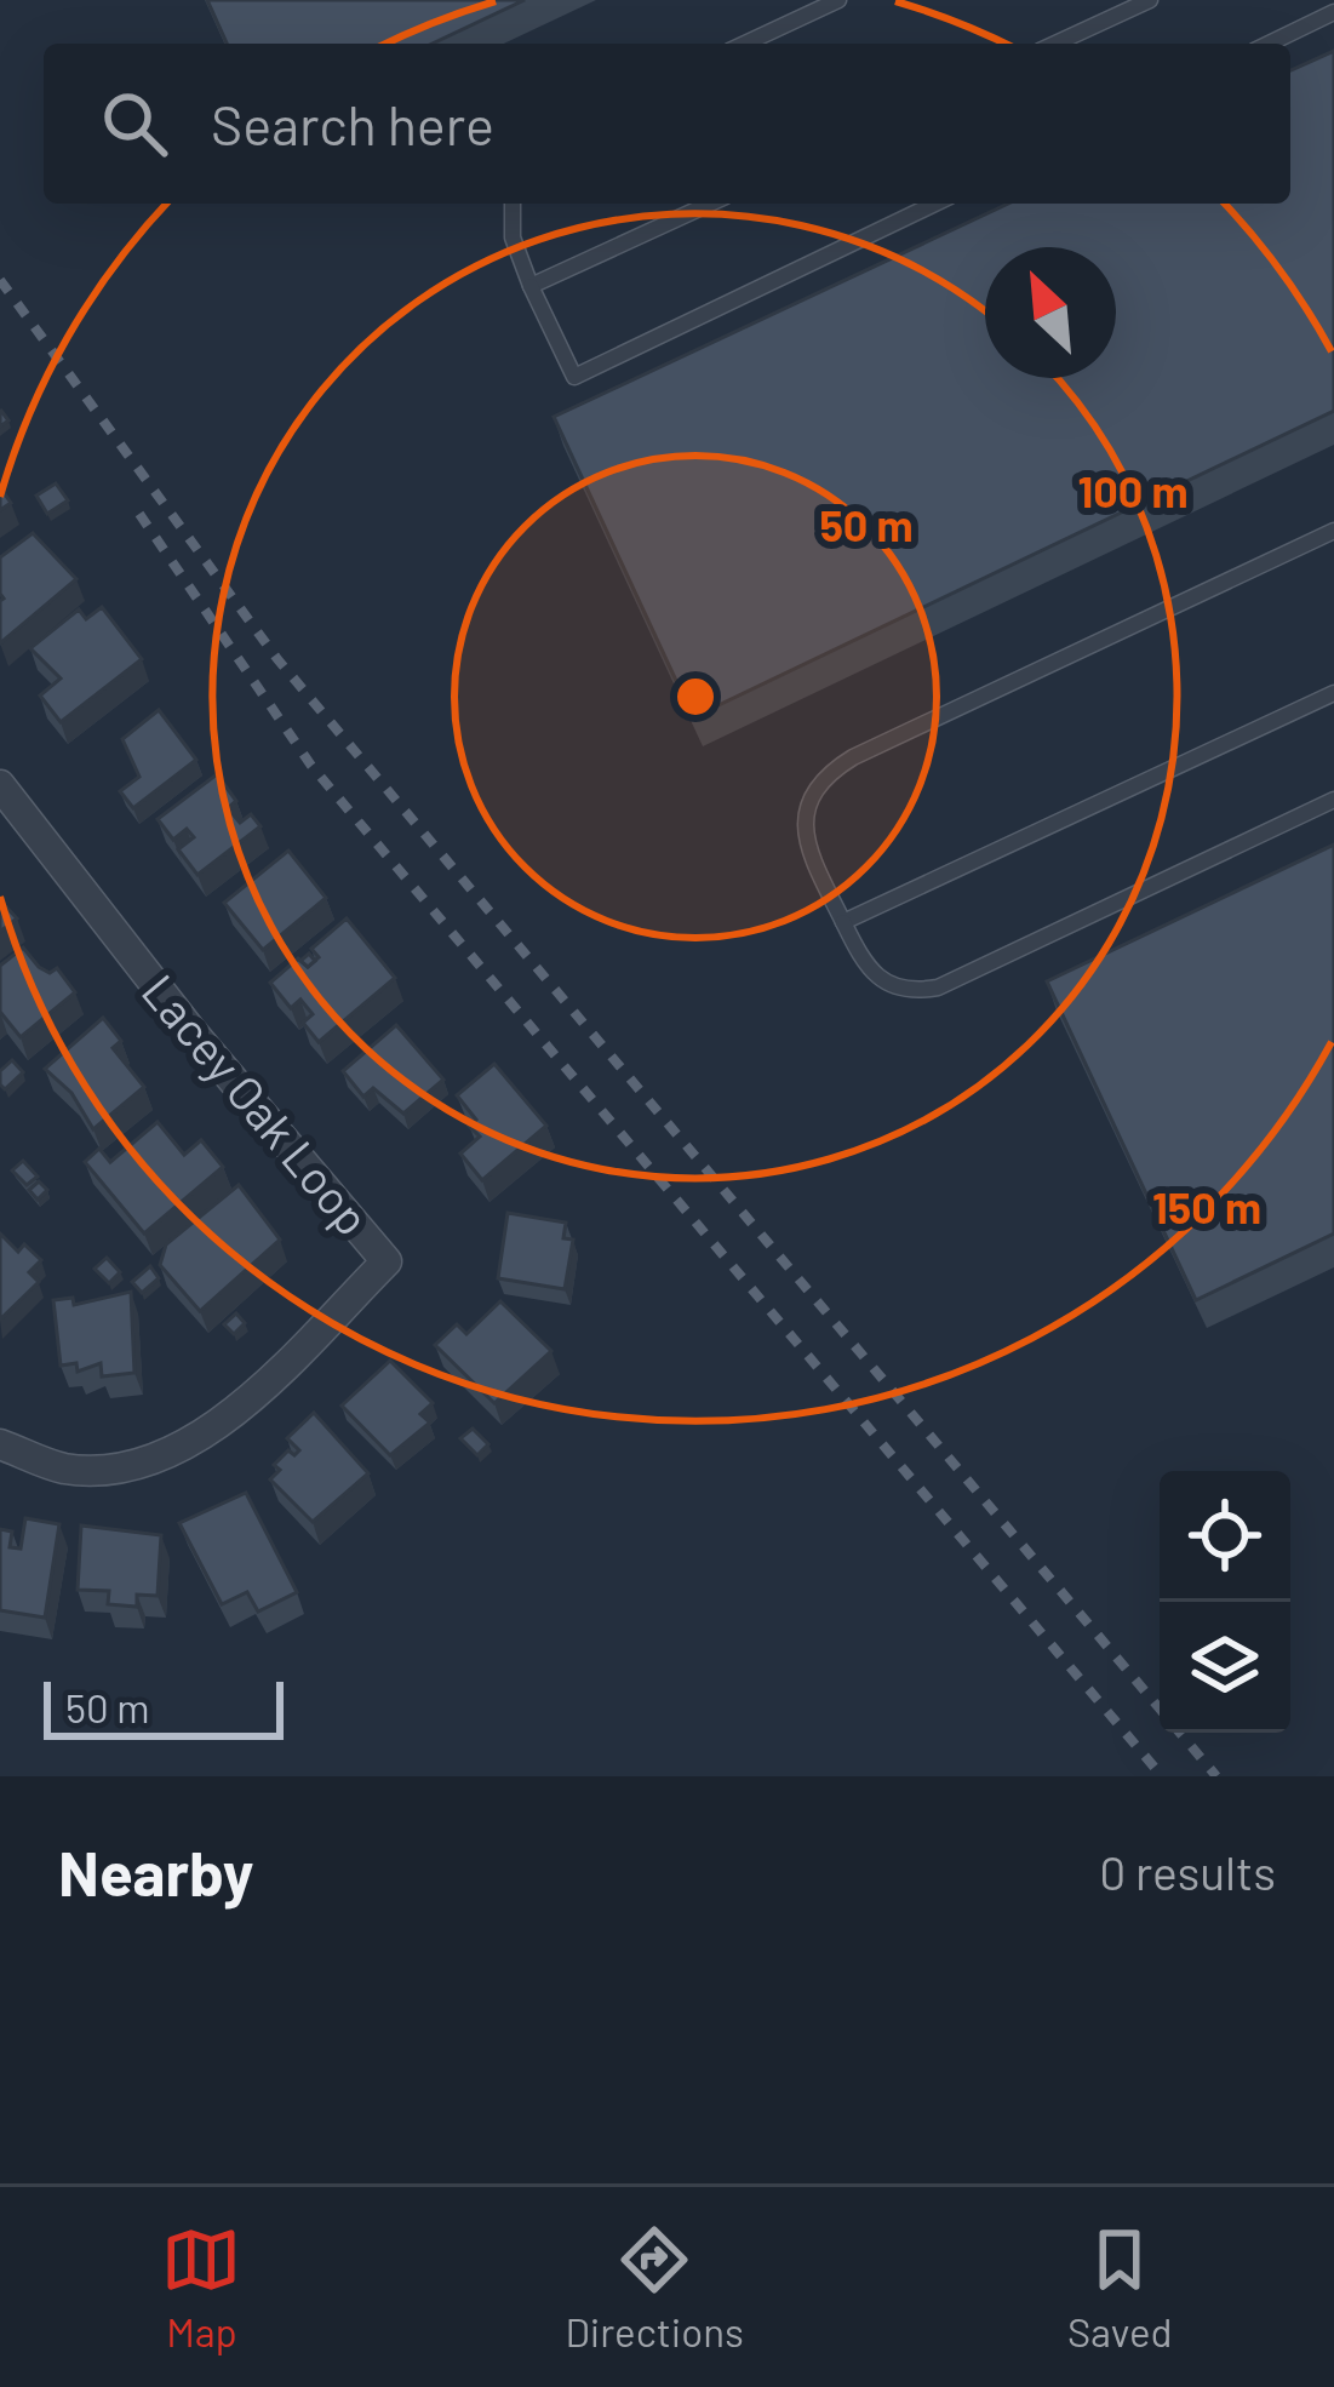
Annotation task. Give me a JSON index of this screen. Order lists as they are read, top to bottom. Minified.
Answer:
{"streets":{"street":["Lacey Oak Loop"]},"scale_bar":"50 m","north":"top left","page":{"search":"Search here","scale":"50 m","heading":["Nearby","0 results"],"nav":["Map","Directions","Saved"]},"rings":["100 m","50 m","150 m"]}
